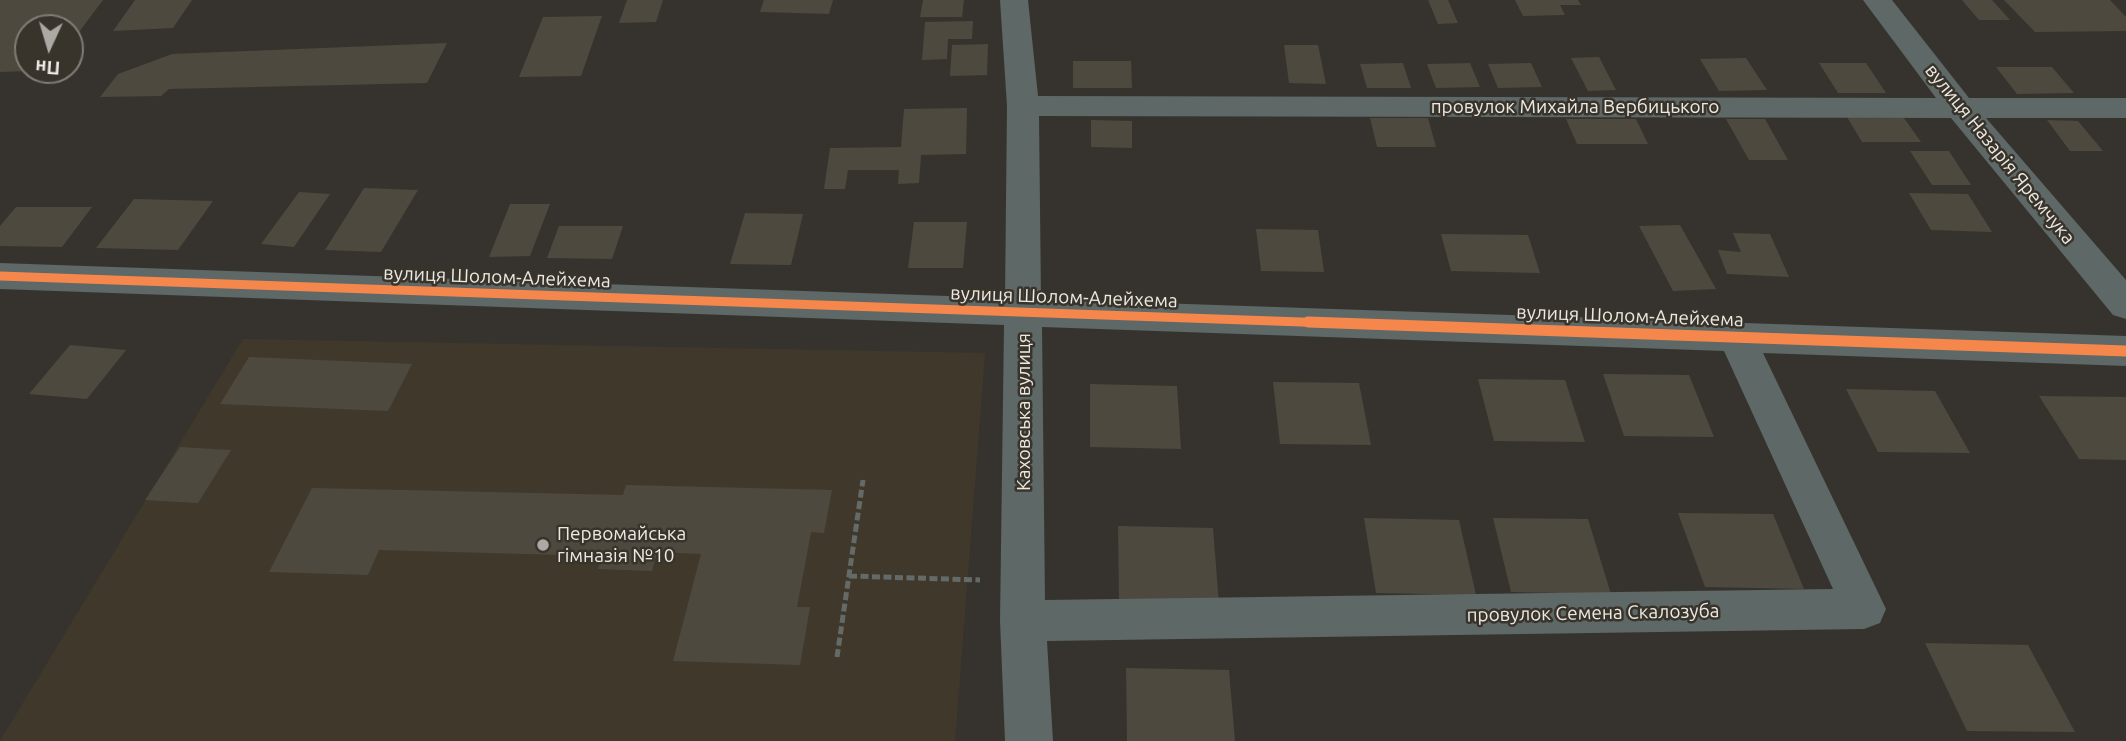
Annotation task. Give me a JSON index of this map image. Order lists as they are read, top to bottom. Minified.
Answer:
{"streets":{"street":["провулок Михайла Вербицького","вулиця Назарія Яремчука","вулиця Шолом-Алейхема","Каховська вулиця","провулок Семена Скалозуба"]},"crossings":[["провулок Михайла Вербицького","вулиця Назарія Яремчука"],["провулок Михайла Вербицького","Каховська вулиця"],["вулиця Шолом-Алейхема","Каховська вулиця"],["вулиця Шолом-Алейхема","провулок Семена Скалозуба"],["Каховська вулиця","провулок Семена Скалозуба"]],"places":["Первомайська гімназія №10"],"north":"bottom"}
